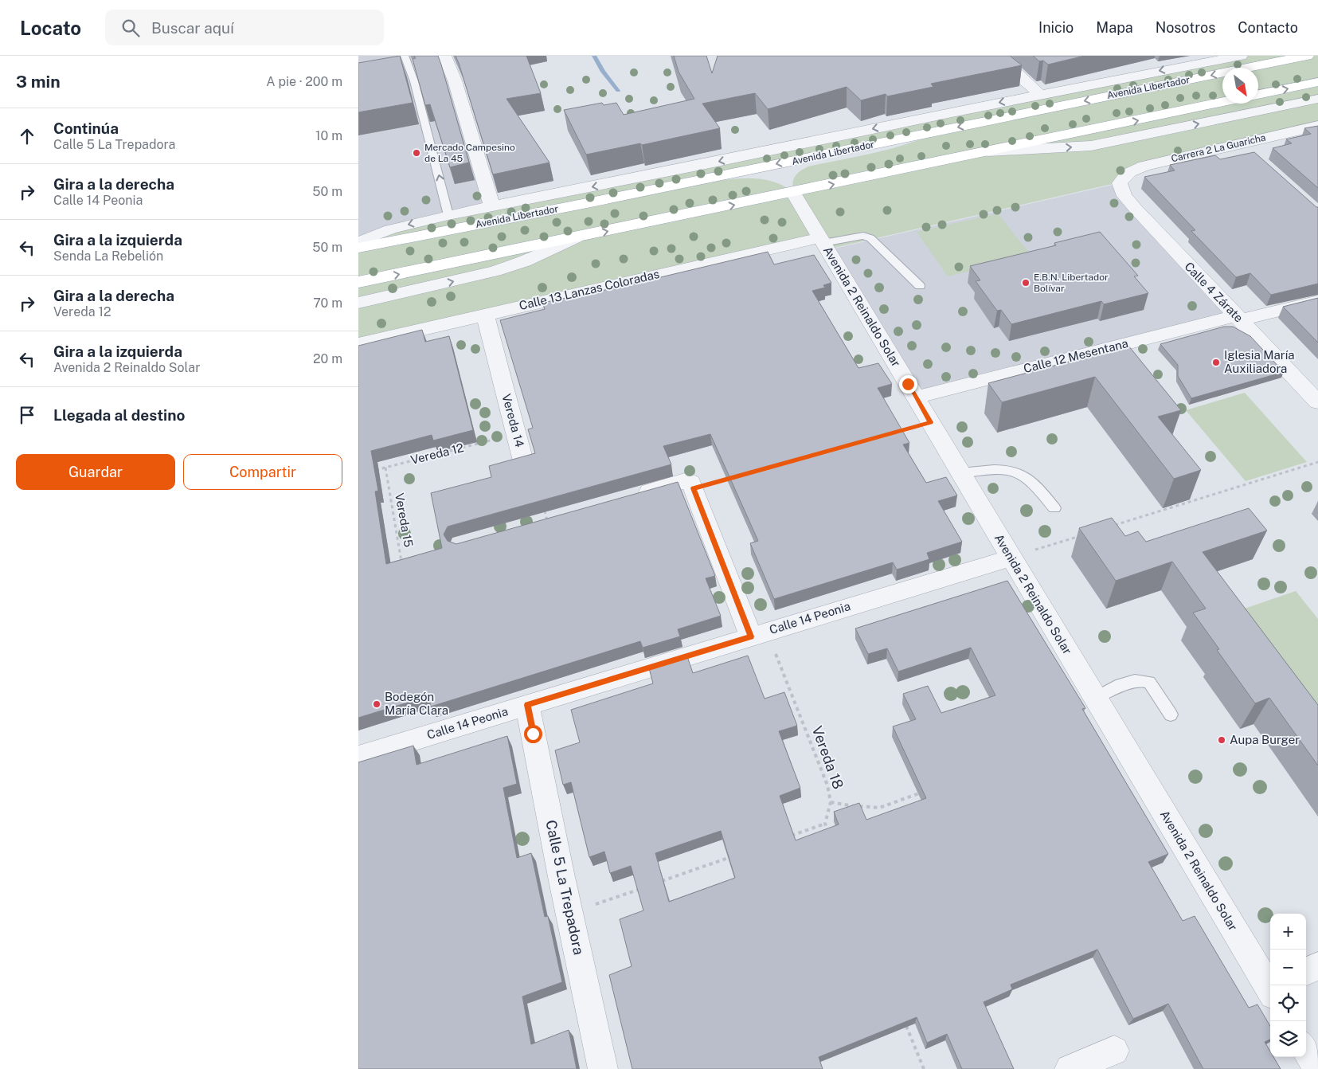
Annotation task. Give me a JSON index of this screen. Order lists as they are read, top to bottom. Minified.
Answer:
{"streets":{"main road":["Avenida Libertador"],"street":["Carrera 2 La Guaricha","Calle 13 Lanzas Coloradas","Calle 4 Zárate","Avenida 2 Reinaldo Solar","Calle 12 Mesentana","Vereda 14","Calle 14 Peonia","Calle 5 La Trepadora"],"path":["Vereda 12","Vereda 15","Vereda 18"]},"crossings":[["Carrera 2 La Guaricha","Calle 4 Zárate"],["Calle 13 Lanzas Coloradas","Avenida 2 Reinaldo Solar"],["Calle 13 Lanzas Coloradas","Vereda 14"],["Calle 4 Zárate","Calle 12 Mesentana"],["Avenida 2 Reinaldo Solar","Calle 12 Mesentana"],["Avenida 2 Reinaldo Solar","Calle 14 Peonia"],["Vereda 14","Vereda 12"],["Vereda 12","Vereda 15"],["Calle 14 Peonia","Vereda 18"],["Calle 14 Peonia","Calle 5 La Trepadora"]],"places":["Mercado Campesino de La 45","E.B.N. Libertador Bolívar","Iglesia María Auxiliadora","Bodegón María Clara","Aupa Burger"],"north":"bottom right","page":{"header":"Locato","search":"Buscar aquí","nav":["Inicio","Mapa","Nosotros","Contacto"],"heading":["3 min","A pie · 200 m"],"list":[["Continúa","Calle 5 La Trepadora","10 m"],["Gira a la derecha","Calle 14 Peonia","50 m"],["Gira a la izquierda","Senda La Rebelión","50 m"],["Gira a la derecha","Vereda 12","70 m"],["Gira a la izquierda","Avenida 2 Reinaldo Solar","20 m"],"Llegada al destino"],"buttons":["Guardar","Compartir"],"map_buttons":["+","−"]}}
